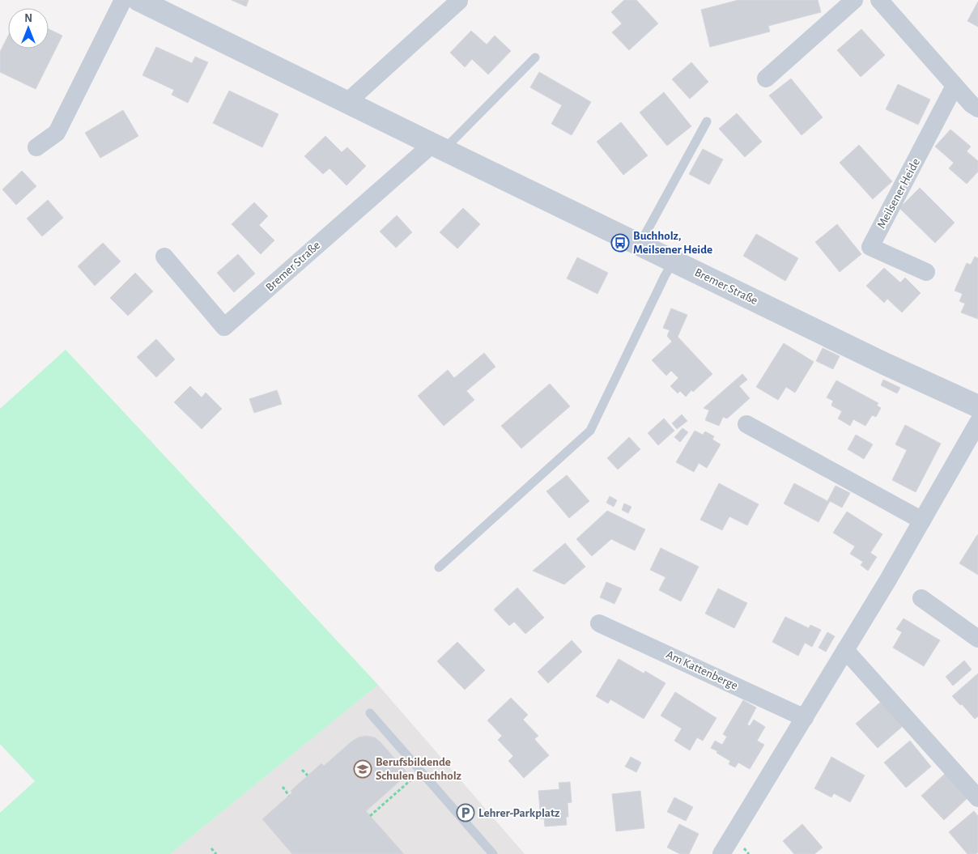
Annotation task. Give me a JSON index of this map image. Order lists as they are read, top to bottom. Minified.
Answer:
{"streets":{"street":["Meilsener Heide","Bremer Straße","Am Kattenberge"]},"places":{"bus stop":["Buchholz, Meilsener Heide"],"school or university":["Berufsbildende Schulen Buchholz"],"parking":["Lehrer-Parkplatz"]},"north":"top"}
